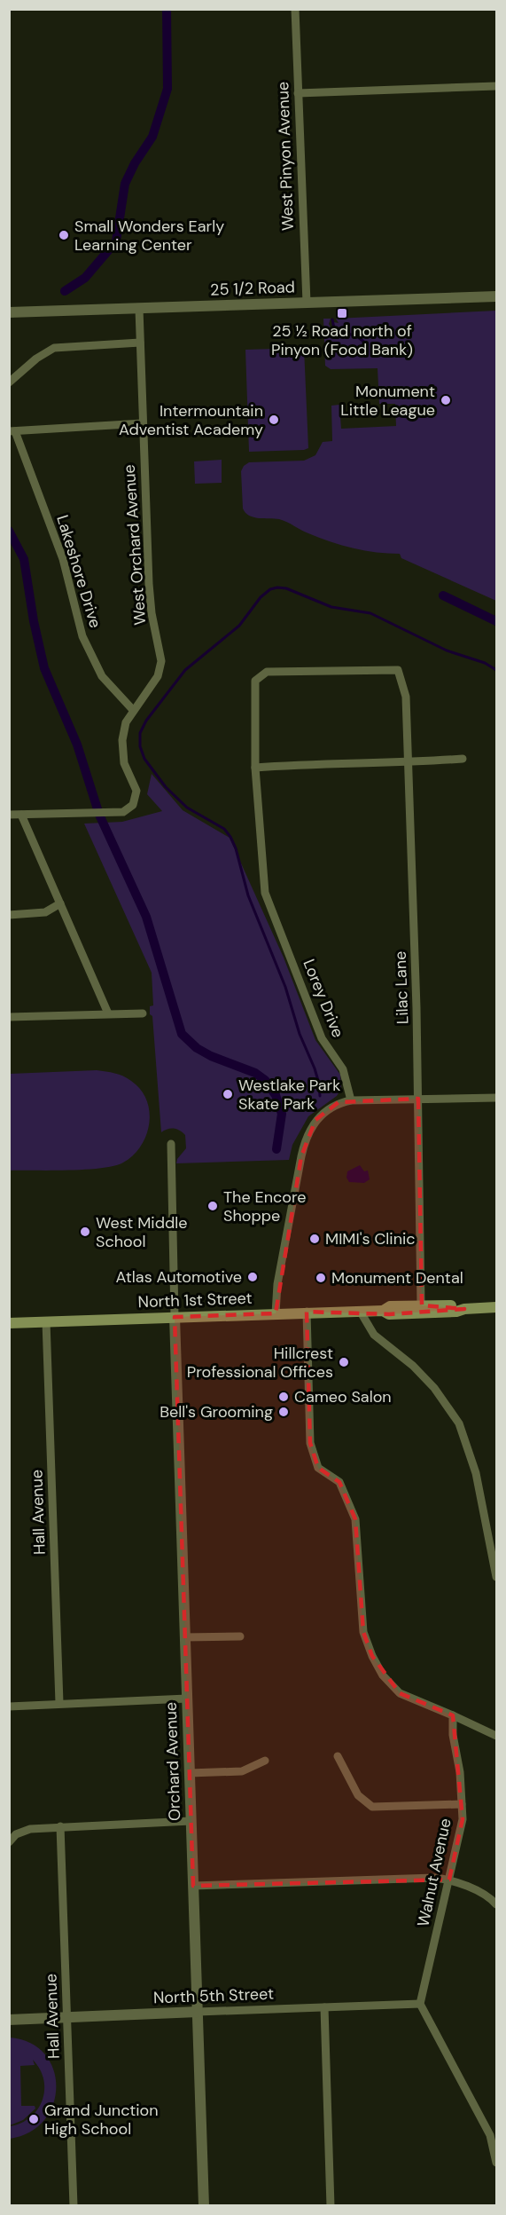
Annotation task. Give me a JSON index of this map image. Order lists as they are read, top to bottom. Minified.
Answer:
{"streets":{"main road":["North 1st Street"],"street":["West Pinyon Avenue","25 1/2 Road","West Orchard Avenue","Lakeshore Drive","Lilac Lane","Lorey Drive","Hall Avenue","Orchard Avenue","Walnut Avenue","North 5th Street"]},"crossings":[["West Pinyon Avenue","25 1/2 Road"],["25 1/2 Road","West Orchard Avenue"],["West Orchard Avenue","Lakeshore Drive"],["Lilac Lane","Lorey Drive"],["Lilac Lane","North 1st Street"],["North 1st Street","Hall Avenue"],["North 1st Street","Orchard Avenue"],["Hall Avenue","North 5th Street"],["Orchard Avenue","North 5th Street"],["Walnut Avenue","North 5th Street"]],"places":{"other":["Small Wonders Early Learning Center","Monument Little League","Intermountain Adventist Academy","Westlake Park Skate Park","The Encore Shoppe","West Middle School","MIMI's Clinic","Atlas Automotive","Monument Dental","Hillcrest Professional Offices","Cameo Salon","Bell's Grooming","Grand Junction High School"],"transit":["25 ½ Road north of Pinyon (Food Bank)"]}}
